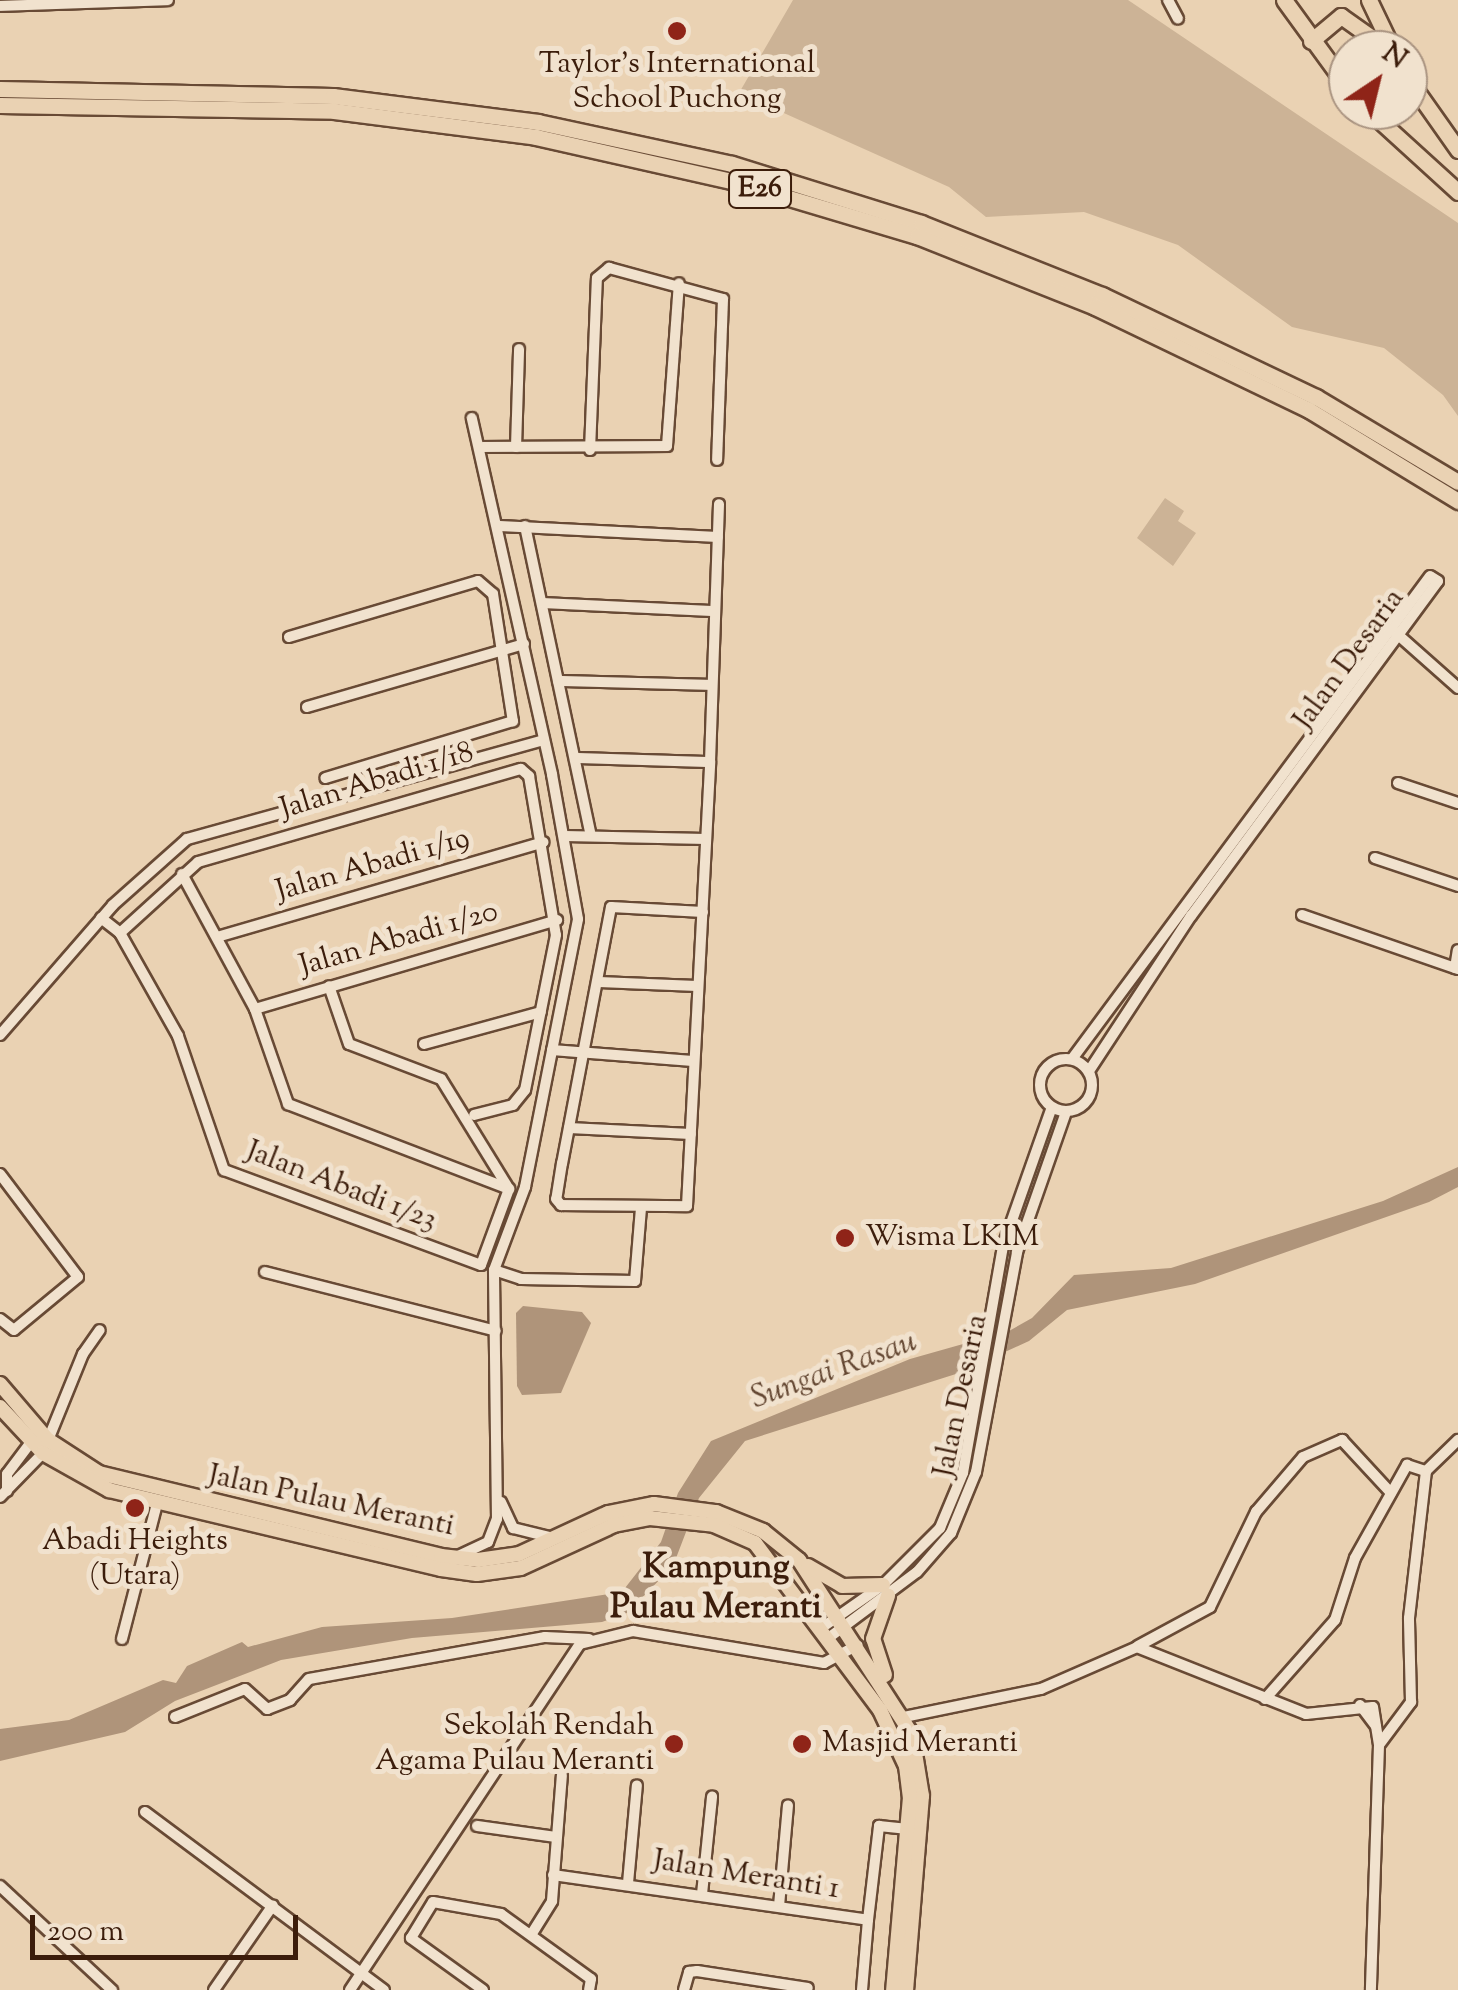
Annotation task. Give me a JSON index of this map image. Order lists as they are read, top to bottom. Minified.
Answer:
{"streets":{"highway":["E26"],"main road":["Jalan Pulau Meranti"],"street":["Jalan Desaria","Jalan Abadi 1/18","Jalan Abadi 1/19","Jalan Abadi 1/20","Jalan Abadi 1/23","Jalan Meranti 1"]},"crossings":[["Jalan Desaria","Jalan Pulau Meranti"],["Jalan Abadi 1/18","Jalan Abadi 1/19"],["Jalan Abadi 1/18","Jalan Abadi 1/20"],["Jalan Abadi 1/18","Jalan Abadi 1/23"],["Jalan Pulau Meranti","Jalan Meranti 1"]],"districts":["Kampung Pulau Meranti"],"water":["Sungai Rasau"],"places":["Taylor's International School Puchong","Wisma LKIM","Abadi Heights (Utara)","Sekolah Rendah Agama Pulau Meranti","Masjid Meranti"],"scale_bar":"200 m","north":"top right"}
